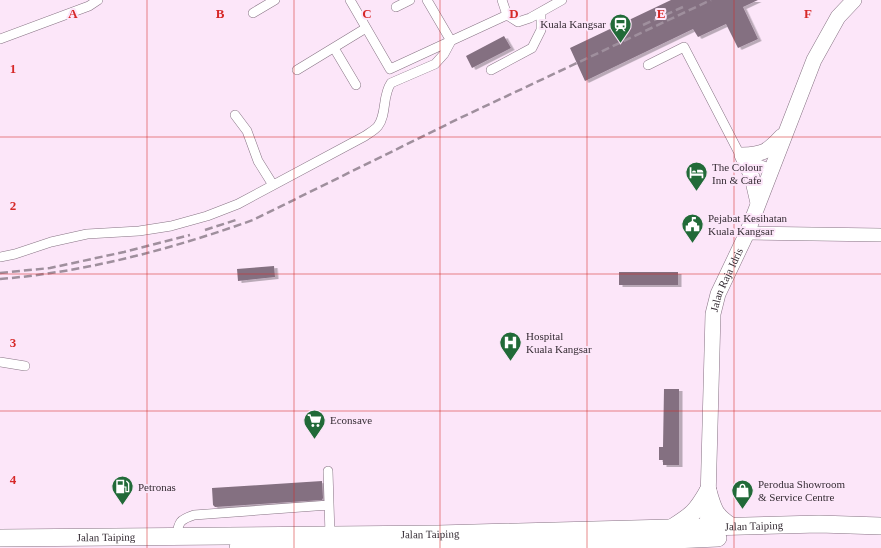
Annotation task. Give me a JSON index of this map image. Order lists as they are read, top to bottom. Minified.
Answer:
{"streets":{"highway":["Jalan Taiping"],"main road":["Jalan Raja Idris"]},"crossings":[["Jalan Raja Idris","Jalan Taiping"]],"places":{"station":["Kuala Kangsar"],"hotel":["The Colour Inn & Cafe"],"public building":["Pejabat Kesihatan Kuala Kangsar"],"hospital":["Hospital Kuala Kangsar"],"supermarket":["Econsave"],"fuel station":["Petronas"],"shop":["Perodua Showroom & Service Centre"]},"grid":{"columns":["A","B","C","D","E","F"],"rows":["1","2","3","4"]}}
